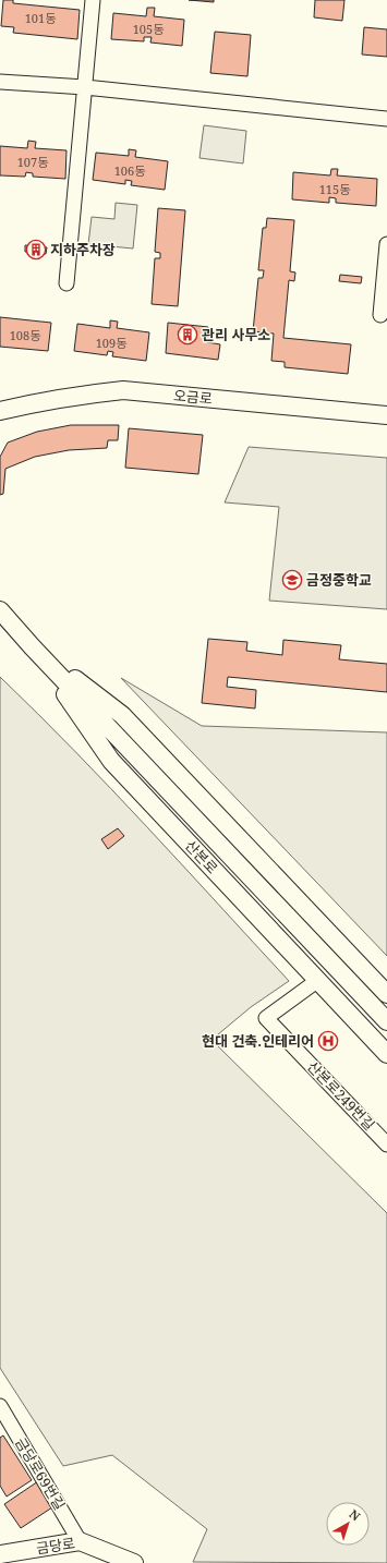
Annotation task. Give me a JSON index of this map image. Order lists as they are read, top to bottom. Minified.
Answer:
{"streets":{"street":["오금로","산본로","산본로249번길","금당로69번길","금당로"]},"crossings":[["산본로","산본로249번길"],["금당로69번길","금당로"]],"places":{"building":["지하주차장","관리 사무소"],"school or university":["금정중학교"],"hospital":["현대 건축.인테리어"]},"house_numbers":["101동","105동","107동","106동","115동","108동","109동"],"north":"top right"}
